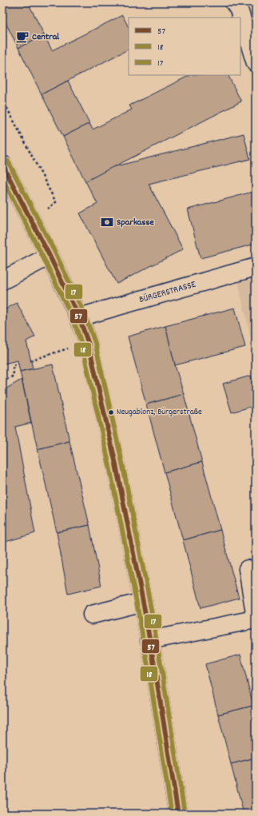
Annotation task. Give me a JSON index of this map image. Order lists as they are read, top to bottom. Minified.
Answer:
{"streets":{"street":["BÜRGERSTRASSE"]},"places":{"cafe":["Central"],"bank":["Sparkasse"],"other":["Neugablonz, Bürgerstraße"]},"lines":["transit line 17","transit line 57","transit line 18"],"legend":["57","18","17"]}
